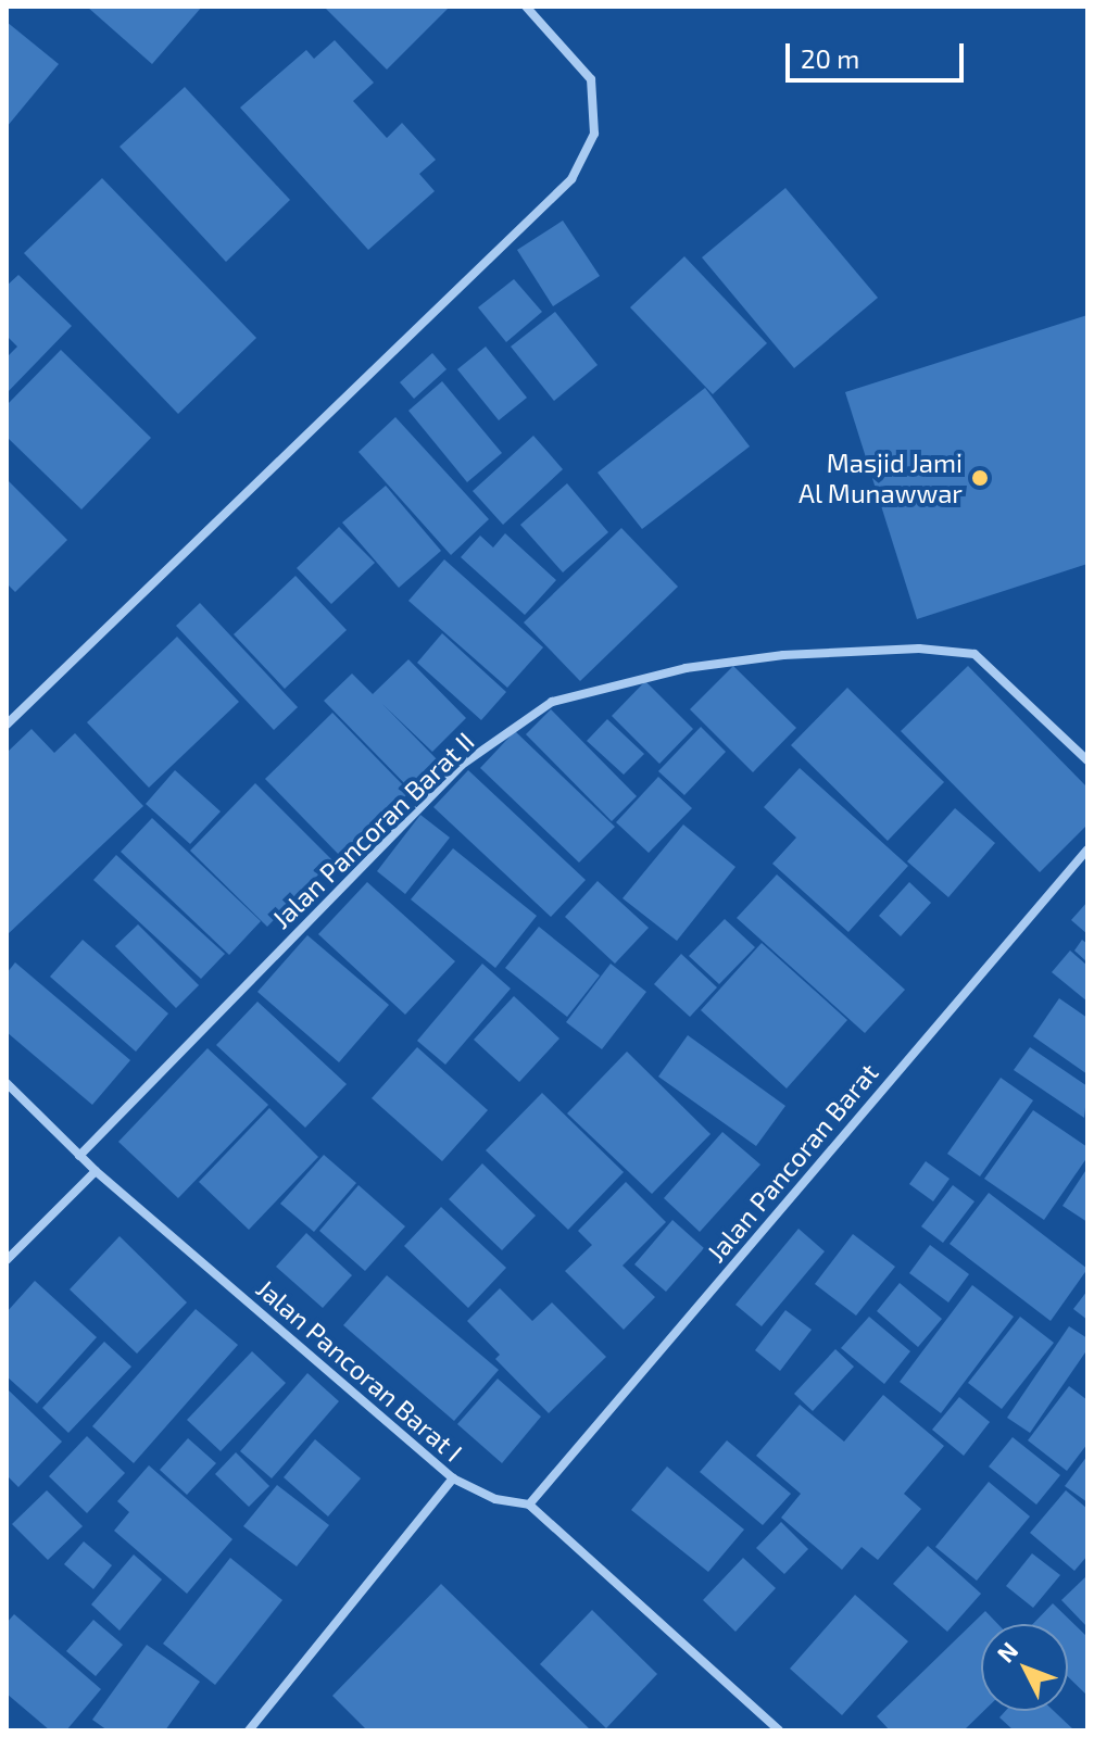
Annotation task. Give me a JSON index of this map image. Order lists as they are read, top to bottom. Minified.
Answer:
{"streets":{"street":["Jalan Pancoran Barat II","Jalan Pancoran Barat","Jalan Pancoran Barat I"]},"crossings":[["Jalan Pancoran Barat II","Jalan Pancoran Barat I"],["Jalan Pancoran Barat","Jalan Pancoran Barat I"]],"places":["Masjid Jami Al Munawwar"],"scale_bar":"20 m","north":"top left"}
